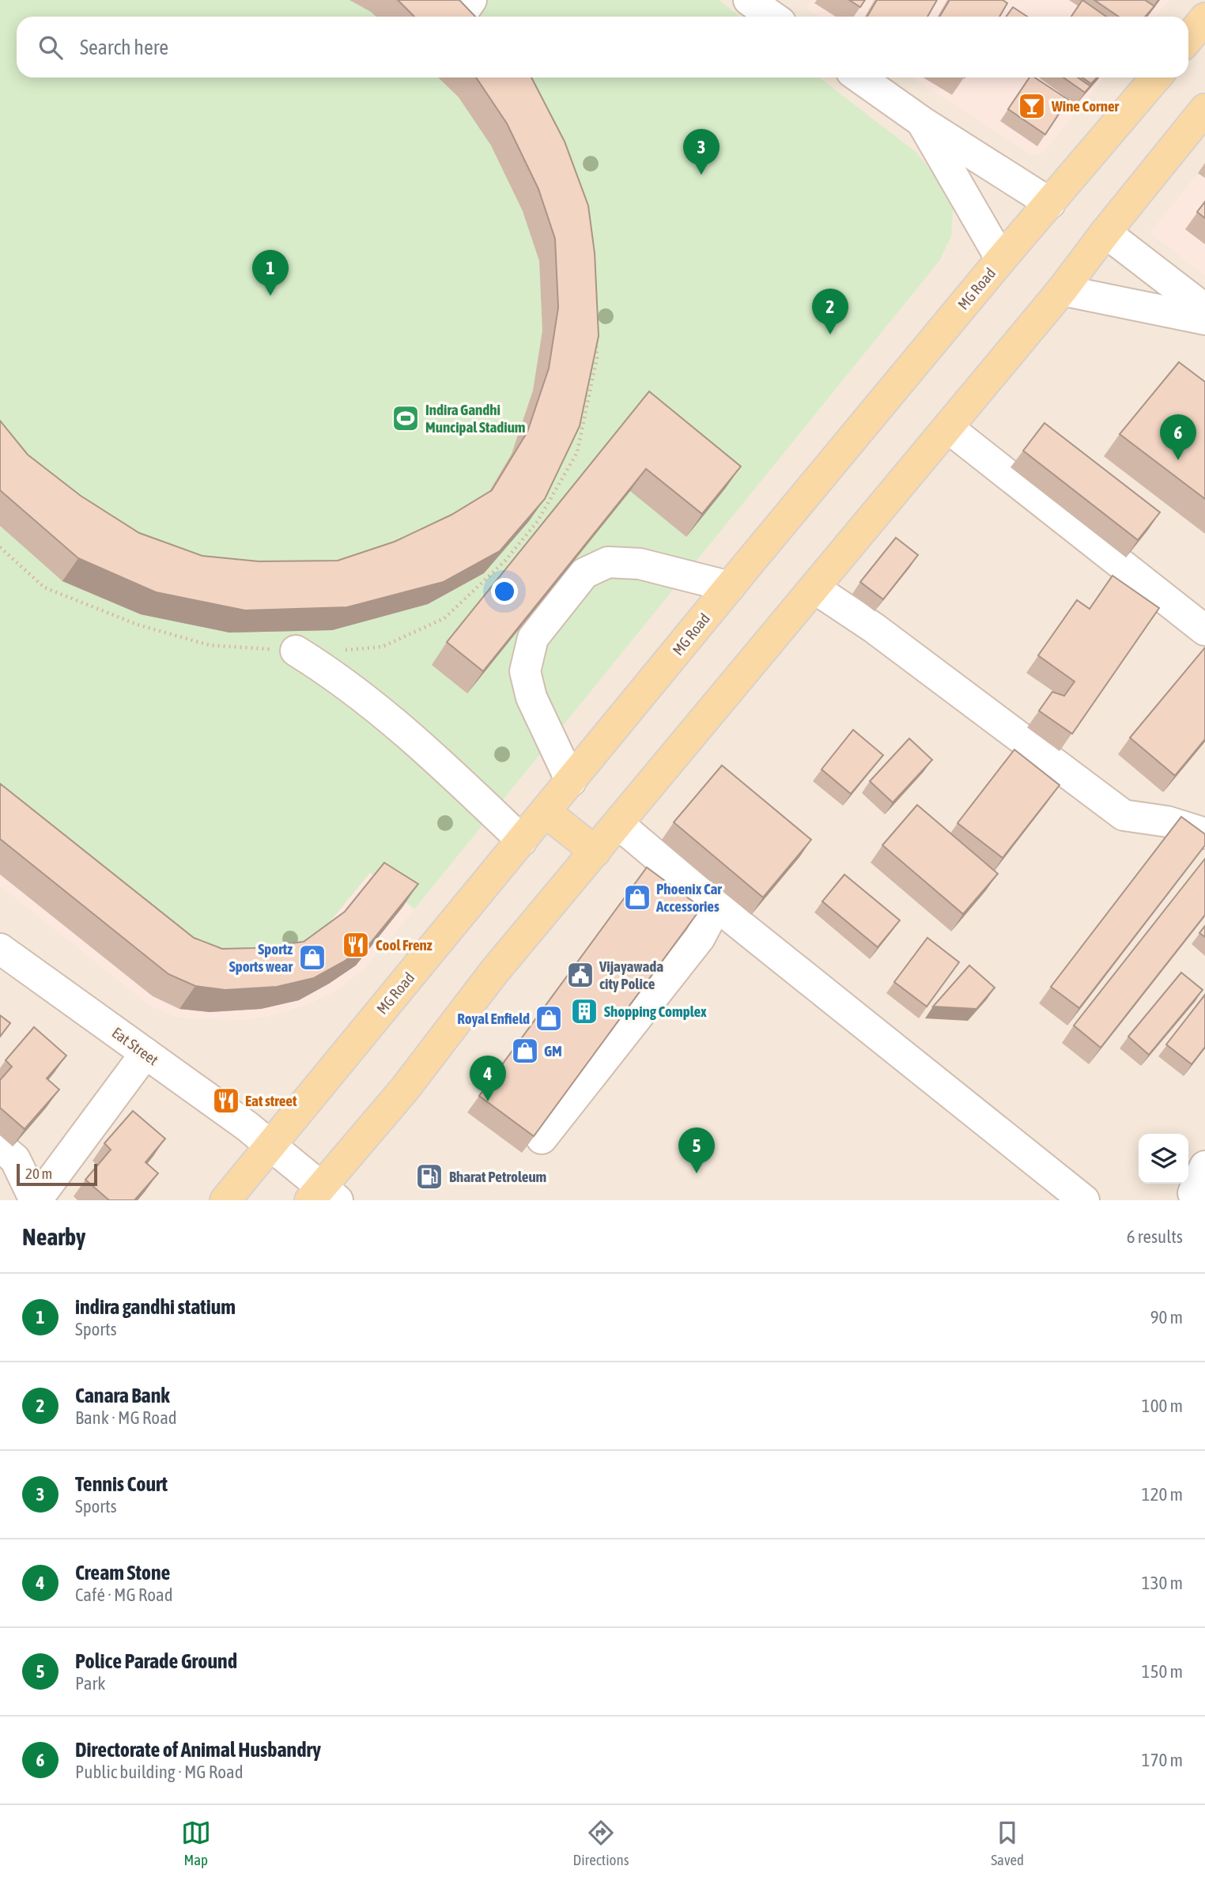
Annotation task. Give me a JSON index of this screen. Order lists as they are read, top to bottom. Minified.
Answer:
{"streets":{"main road":["MG Road"],"street":["Eat Street"]},"crossings":[["MG Road","Eat Street"]],"places":{"bar":["Wine Corner"],"sports":["Indira Gandhi Muncipal Stadium"],"shop":["Phoenix Car Accessories","Sportz Sports wear","Royal Enfield","GM"],"restaurant":["Cool Frenz","Eat street"],"public building":["Vijayawada city Police"],"building":["Shopping Complex"],"fuel station":["Bharat Petroleum"]},"scale_bar":"20 m","page":{"search":"Search here","pins":["3","1","2","6","4","5"],"scale":"20 m","heading":["Nearby","6 results"],"list":[{"mark":"1","name":"indira gandhi statium","note":"Sports","value":"90 m"},{"mark":"2","name":"Canara Bank","note":"Bank · MG Road","value":"100 m"},{"mark":"3","name":"Tennis Court","note":"Sports","value":"120 m"},{"mark":"4","name":"Cream Stone","note":"Café · MG Road","value":"130 m"},{"mark":"5","name":"Police Parade Ground","note":"Park","value":"150 m"},{"mark":"6","name":"Directorate of Animal Husbandry","note":"Public building · MG Road","value":"170 m"}],"nav":["Map","Directions","Saved"]}}
